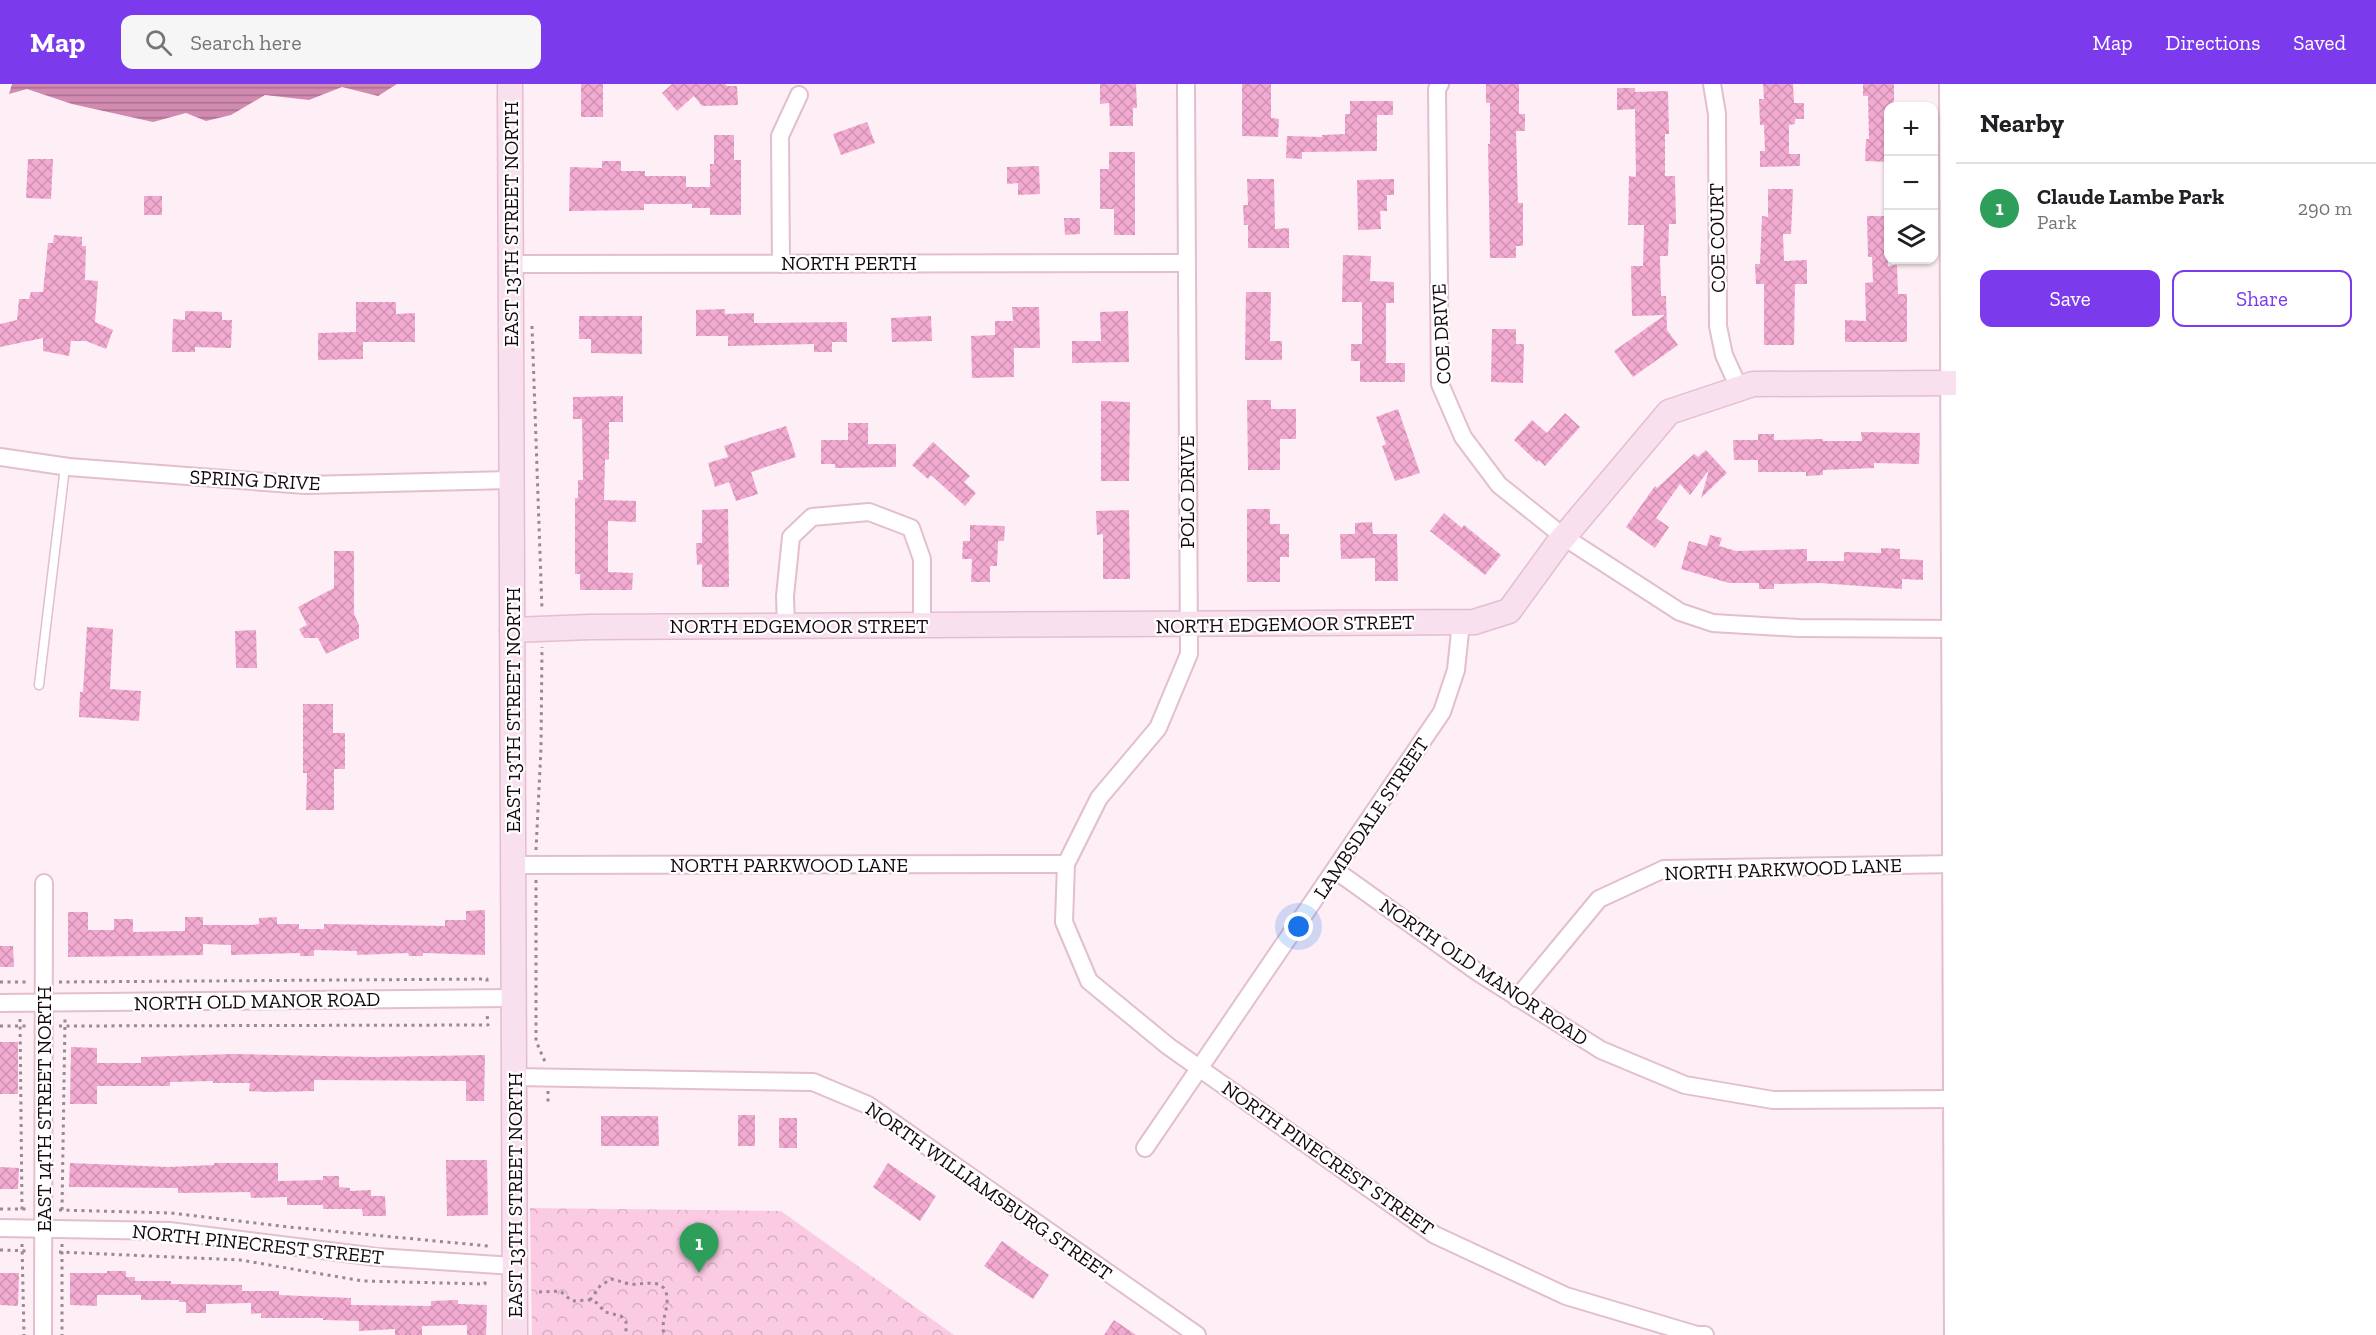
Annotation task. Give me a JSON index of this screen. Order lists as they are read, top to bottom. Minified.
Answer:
{"streets":{"street":["EAST 13TH STREET NORTH","COE COURT","NORTH PERTH","COE DRIVE","SPRING DRIVE","POLO DRIVE","NORTH EDGEMOOR STREET","LAMBSDALE STREET","NORTH PARKWOOD LANE","NORTH OLD MANOR ROAD","EAST 14TH STREET NORTH","NORTH PINECREST STREET","NORTH WILLIAMSBURG STREET"]},"crossings":[["EAST 13TH STREET NORTH","NORTH PERTH"],["EAST 13TH STREET NORTH","SPRING DRIVE"],["EAST 13TH STREET NORTH","NORTH EDGEMOOR STREET"],["EAST 13TH STREET NORTH","NORTH PARKWOOD LANE"],["EAST 13TH STREET NORTH","NORTH OLD MANOR ROAD"],["EAST 13TH STREET NORTH","NORTH PINECREST STREET"],["EAST 13TH STREET NORTH","NORTH WILLIAMSBURG STREET"],["COE COURT","NORTH EDGEMOOR STREET"],["NORTH PERTH","POLO DRIVE"],["COE DRIVE","NORTH EDGEMOOR STREET"],["POLO DRIVE","NORTH EDGEMOOR STREET"],["POLO DRIVE","NORTH PARKWOOD LANE"],["POLO DRIVE","NORTH PINECREST STREET"],["NORTH EDGEMOOR STREET","LAMBSDALE STREET"],["LAMBSDALE STREET","NORTH OLD MANOR ROAD"],["LAMBSDALE STREET","NORTH PINECREST STREET"],["NORTH PARKWOOD LANE","NORTH OLD MANOR ROAD"],["NORTH PARKWOOD LANE","NORTH PINECREST STREET"],["NORTH OLD MANOR ROAD","EAST 14TH STREET NORTH"],["EAST 14TH STREET NORTH","NORTH PINECREST STREET"]],"page":{"header":"Map","search":"Search here","nav":["Map","Directions","Saved"],"heading":"Nearby","map_buttons":["+","−"],"list":[{"mark":"1","name":"Claude Lambe Park","note":"Park","value":"290 m"}],"buttons":["Save","Share"],"pins":"1"}}
